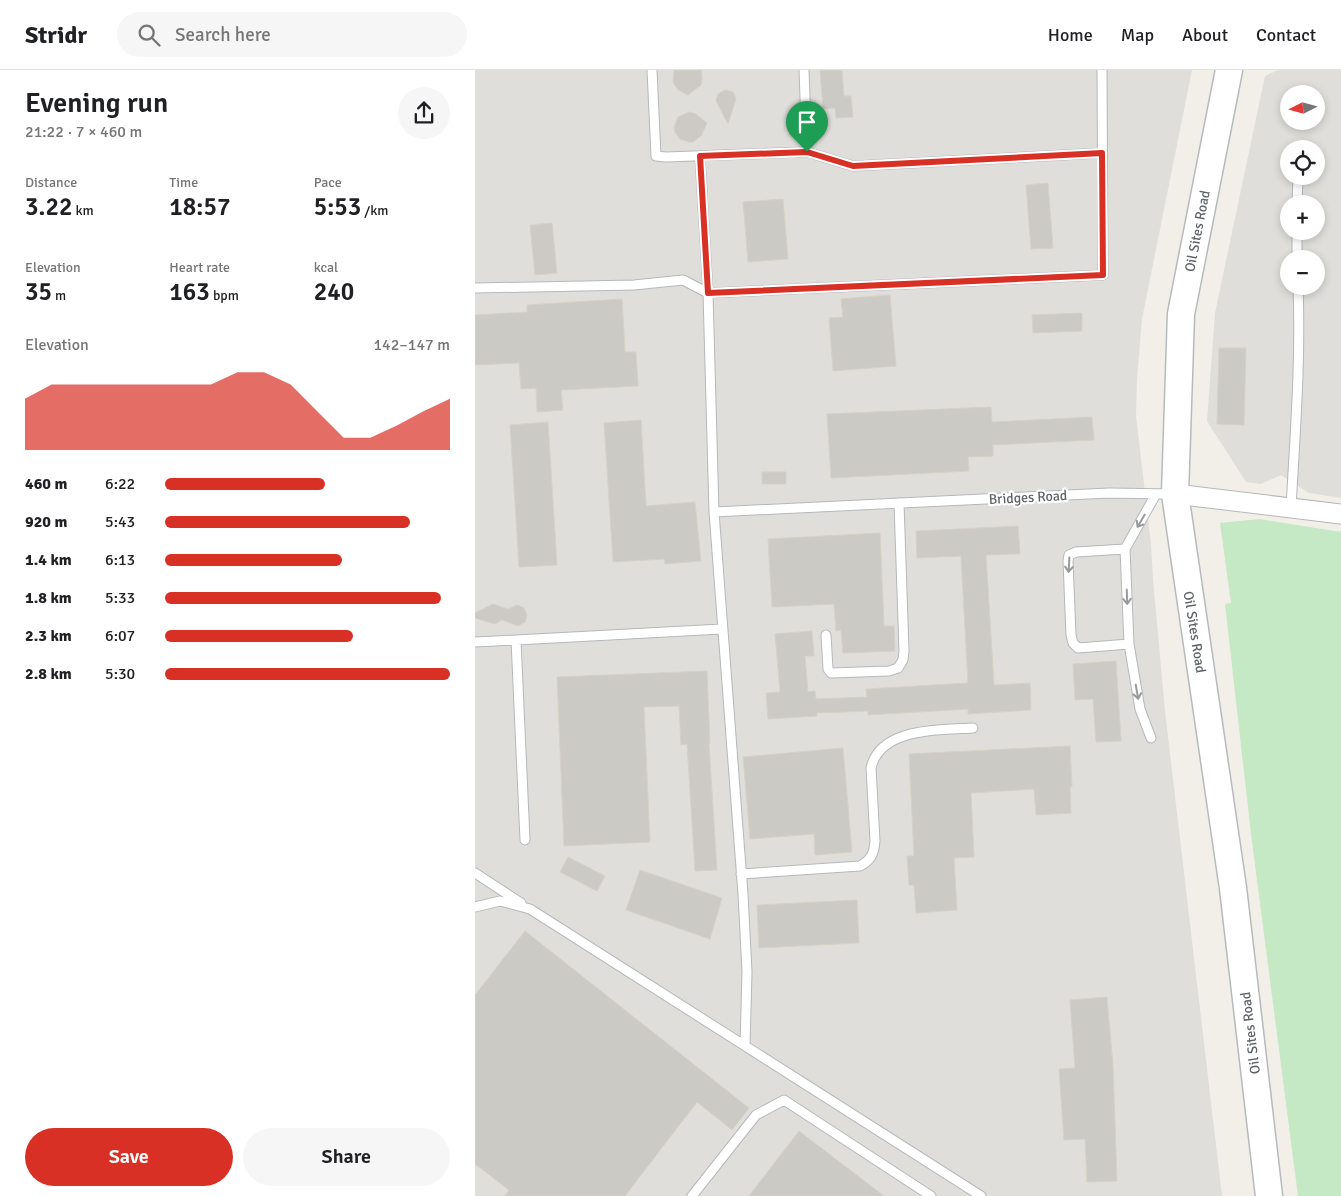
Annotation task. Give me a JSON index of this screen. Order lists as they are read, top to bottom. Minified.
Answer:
{"streets":{"street":["Oil Sites Road","Bridges Road"]},"crossings":[["Oil Sites Road","Bridges Road"]],"north":"left","page":{"header":"Stridr","search":"Search here","nav":["Home","Map","About","Contact"],"heading":["Evening run","21:22 · 7 × 460 m"],"map_buttons":["+","−"],"stats":[["Distance","3.22 km"],["Time","18:57"],["Pace","5:53 /km"],["Elevation","35 m"],["Heart rate","163 bpm"],["kcal","240"]],"chart":["Elevation","142–147 m"],"list":[{"name":"460 m","note":"6:22"},{"name":"920 m","note":"5:43"},{"name":"1.4 km","note":"6:13"},{"name":"1.8 km","note":"5:33"},{"name":"2.3 km","note":"6:07"},{"name":"2.8 km","note":"5:30"}],"buttons":["Save","Share"]}}
